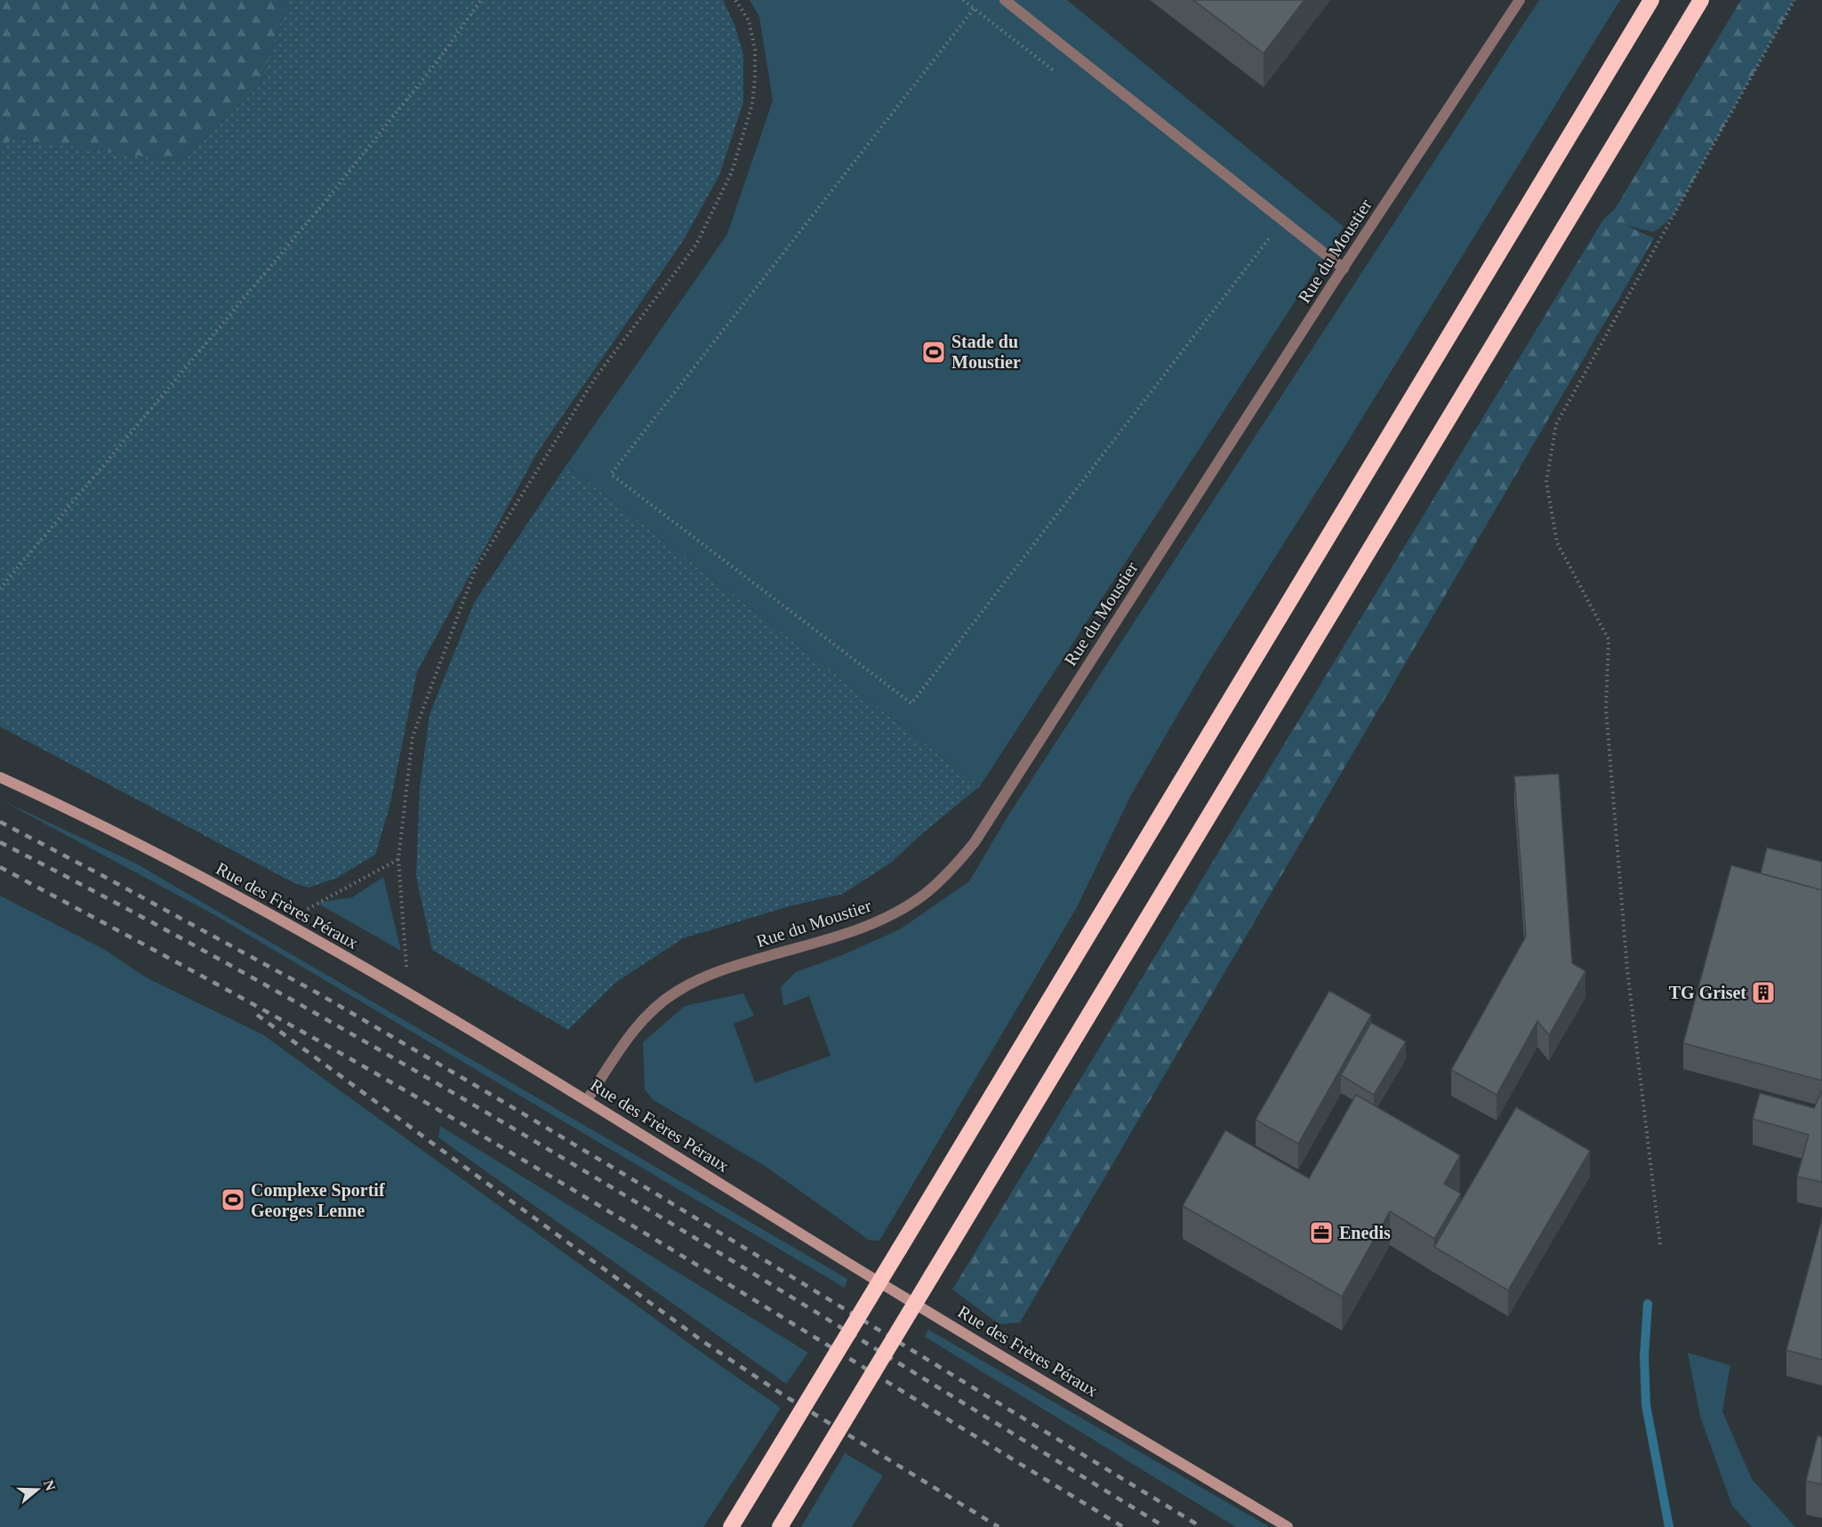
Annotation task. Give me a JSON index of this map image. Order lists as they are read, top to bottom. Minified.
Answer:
{"streets":{"street":["Rue du Moustier","Rue des Frères Péraux"]},"crossings":[["Rue du Moustier","Rue des Frères Péraux"]],"places":{"sports":["Stade du Moustier","Complexe Sportif Georges Lenne"],"building":["TG Griset"],"office":["Enedis"]},"north":"right"}
